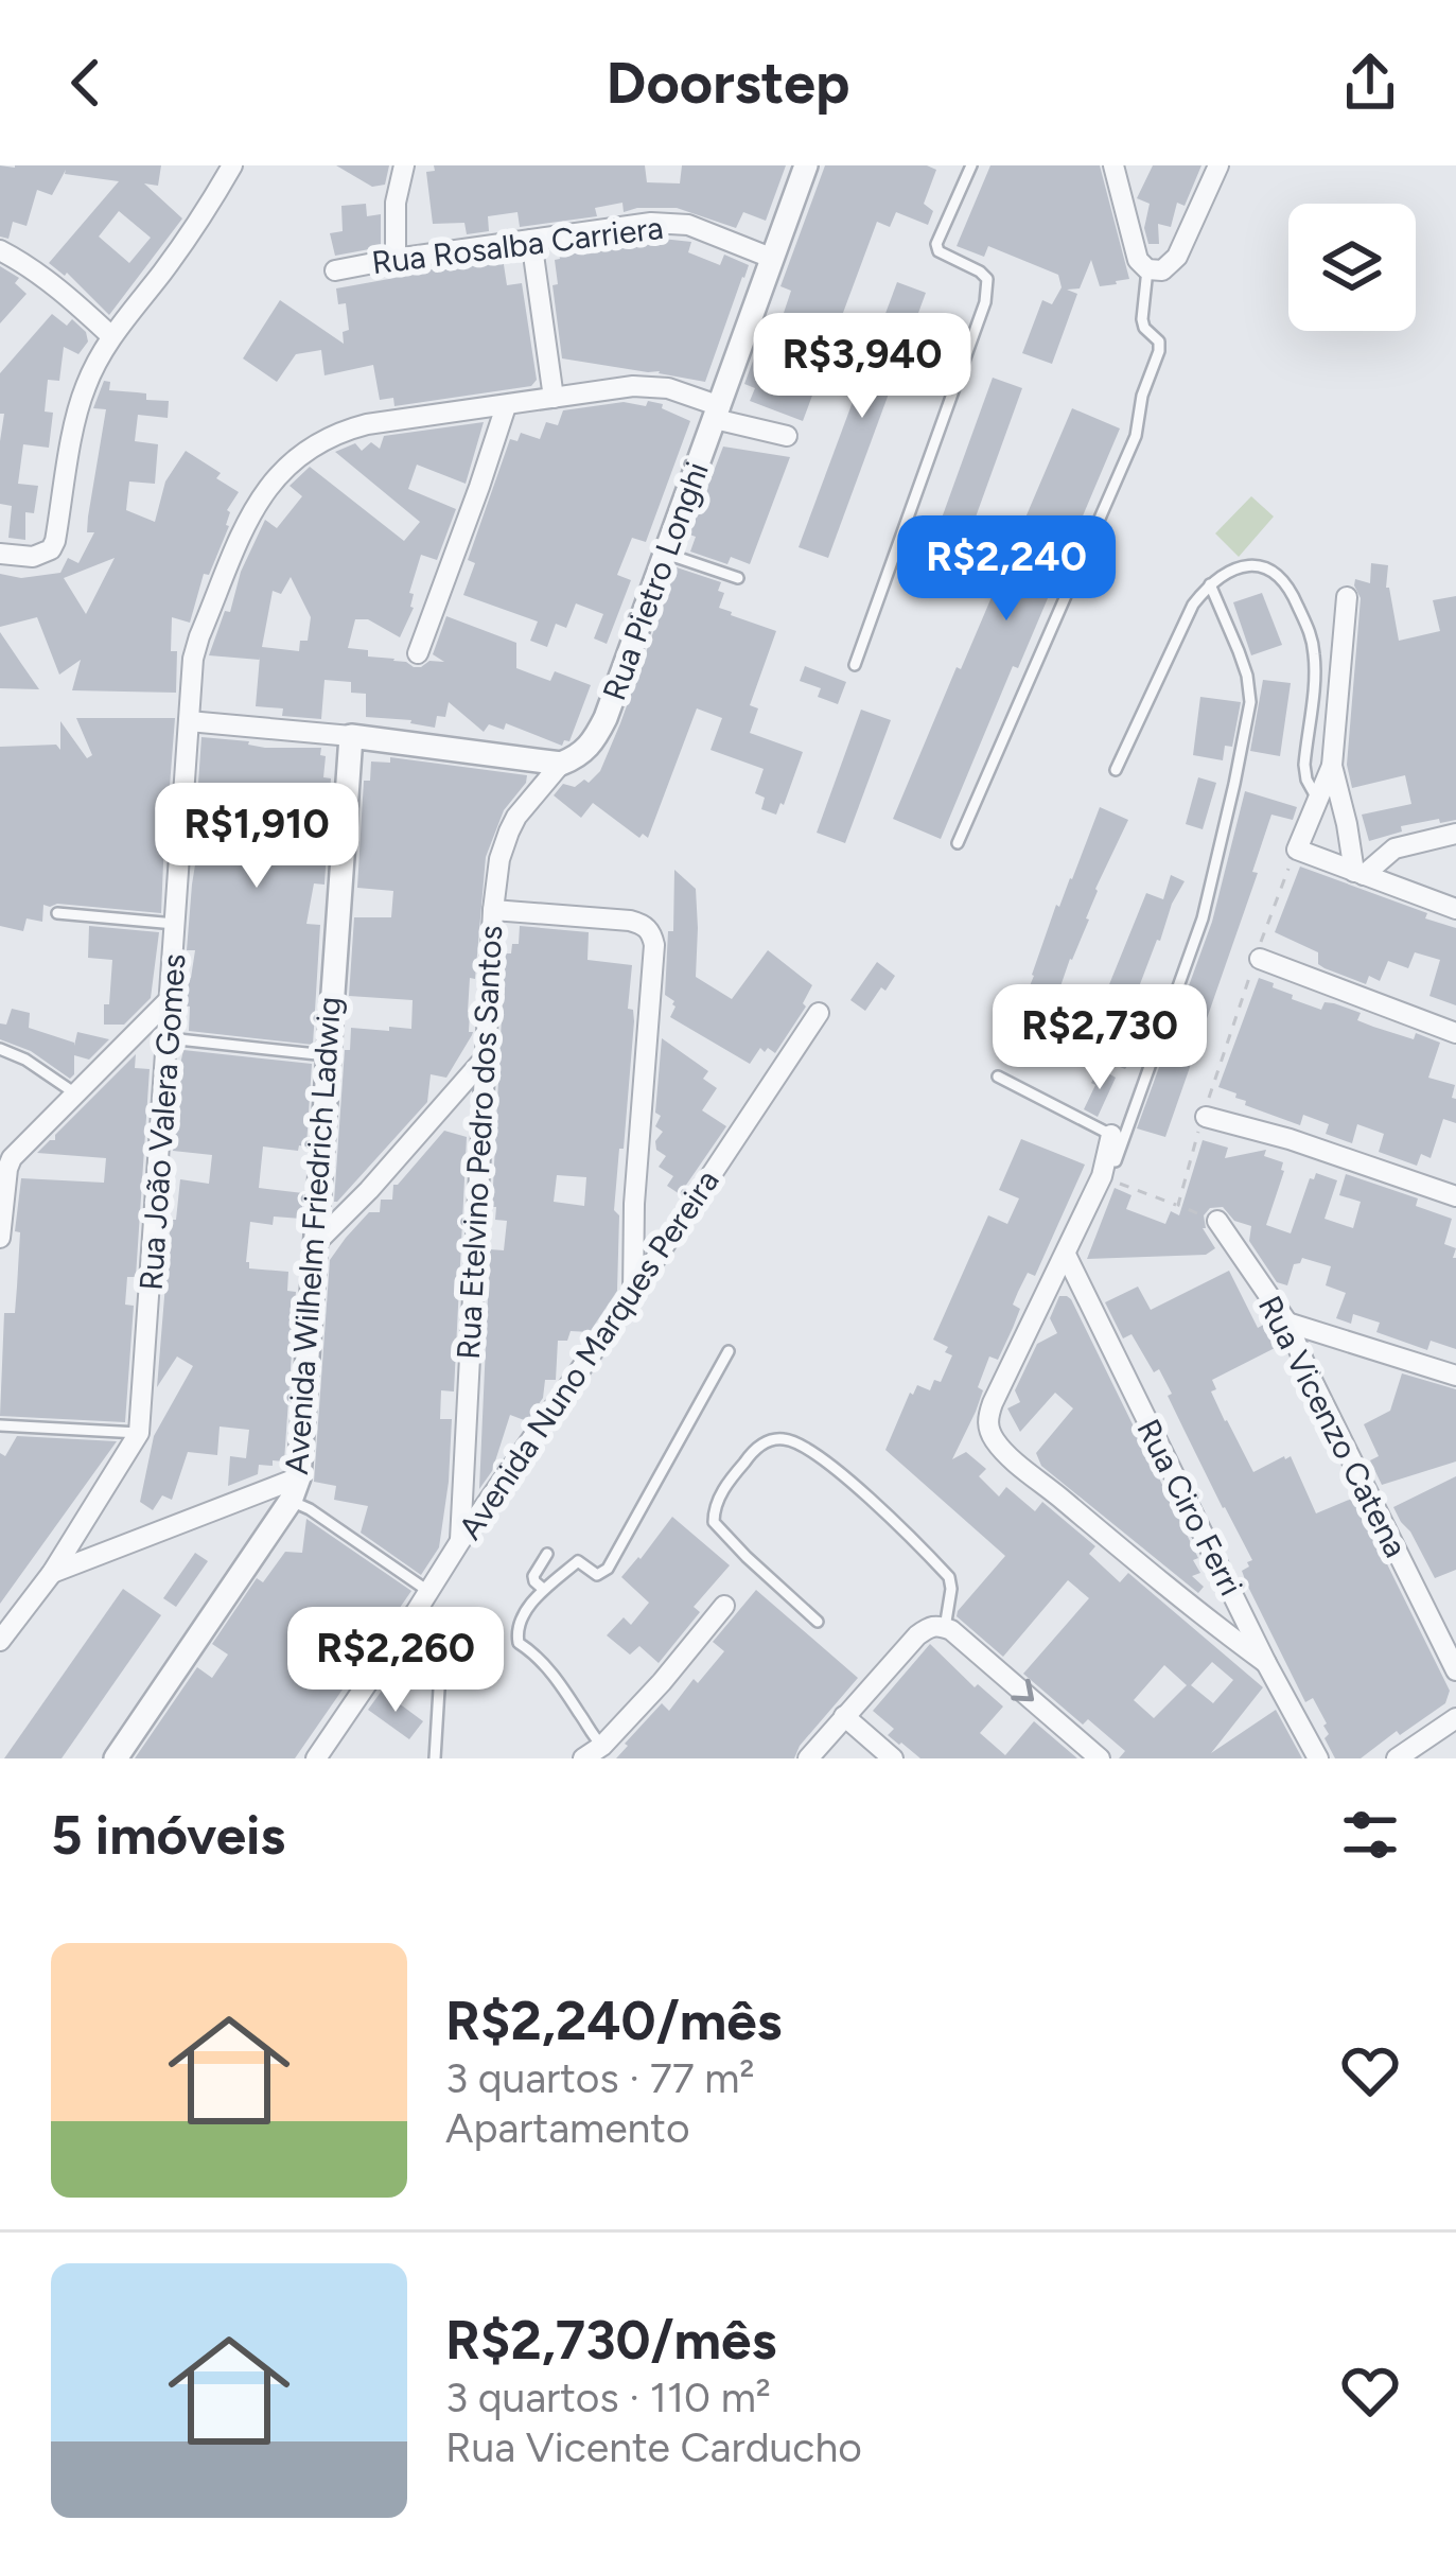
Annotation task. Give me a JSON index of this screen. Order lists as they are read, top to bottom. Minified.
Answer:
{"streets":{"street":["Rua Rosalba Carriera","Rua Pietro Longhi","Rua João Valera Gomes","Rua Etelvino Pedro dos Santos","Avenida Wilhelm Friedrich Ladwig","Avenida Nuno Marques Pereira","Rua Vicenzo Catena","Rua Ciro Ferri"]},"crossings":[["Rua Rosalba Carriera","Rua Pietro Longhi"],["Rua Pietro Longhi","Rua João Valera Gomes"],["Rua Pietro Longhi","Rua Etelvino Pedro dos Santos"],["Rua Etelvino Pedro dos Santos","Avenida Nuno Marques Pereira"]],"page":{"header":"Doorstep","price":["R$3,940","R$2,240","R$1,910","R$2,730","R$2,260"],"heading":"5 imóveis","list":[{"name":"R$2,240/mês","note":"3 quartos · 77 m² · Apartamento"},{"name":"R$2,730/mês","note":"3 quartos · 110 m² · Rua Vicente Carducho"}]}}
